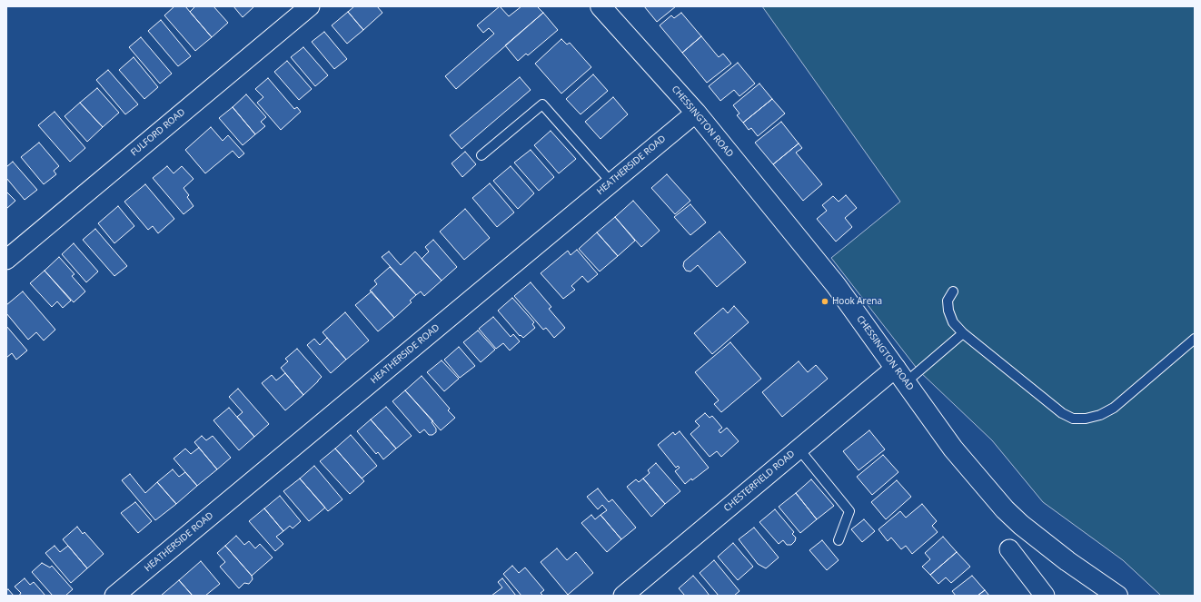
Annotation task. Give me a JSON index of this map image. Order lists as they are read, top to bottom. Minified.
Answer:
{"streets":{"main road":["CHESSINGTON ROAD"],"street":["FULFORD ROAD","HEATHERSIDE ROAD","CHESTERFIELD ROAD"]},"crossings":[["CHESSINGTON ROAD","HEATHERSIDE ROAD"],["CHESSINGTON ROAD","CHESTERFIELD ROAD"]],"places":["Hook Arena"]}
